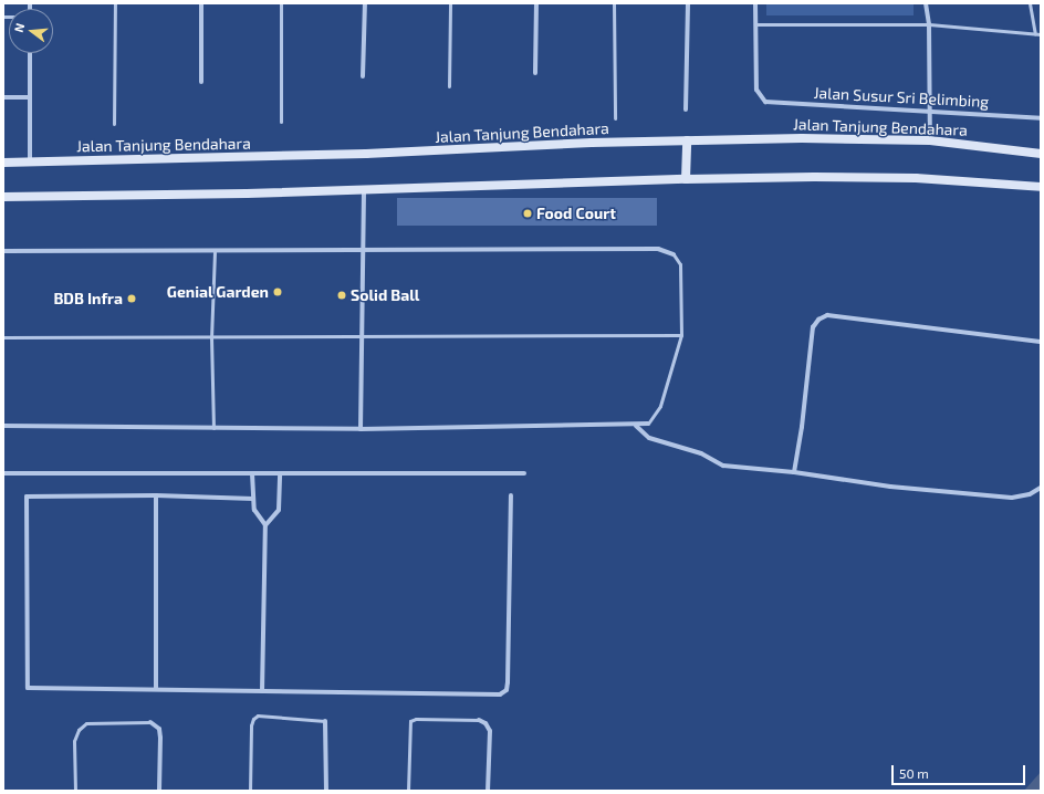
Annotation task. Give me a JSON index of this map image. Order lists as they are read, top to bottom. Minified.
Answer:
{"streets":{"main road":["Jalan Tanjung Bendahara"],"street":["Jalan Susur Sri Belimbing"]},"places":["Food Court","Genial Garden","Solid Ball","BDB Infra"],"scale_bar":"50 m","north":"left"}
